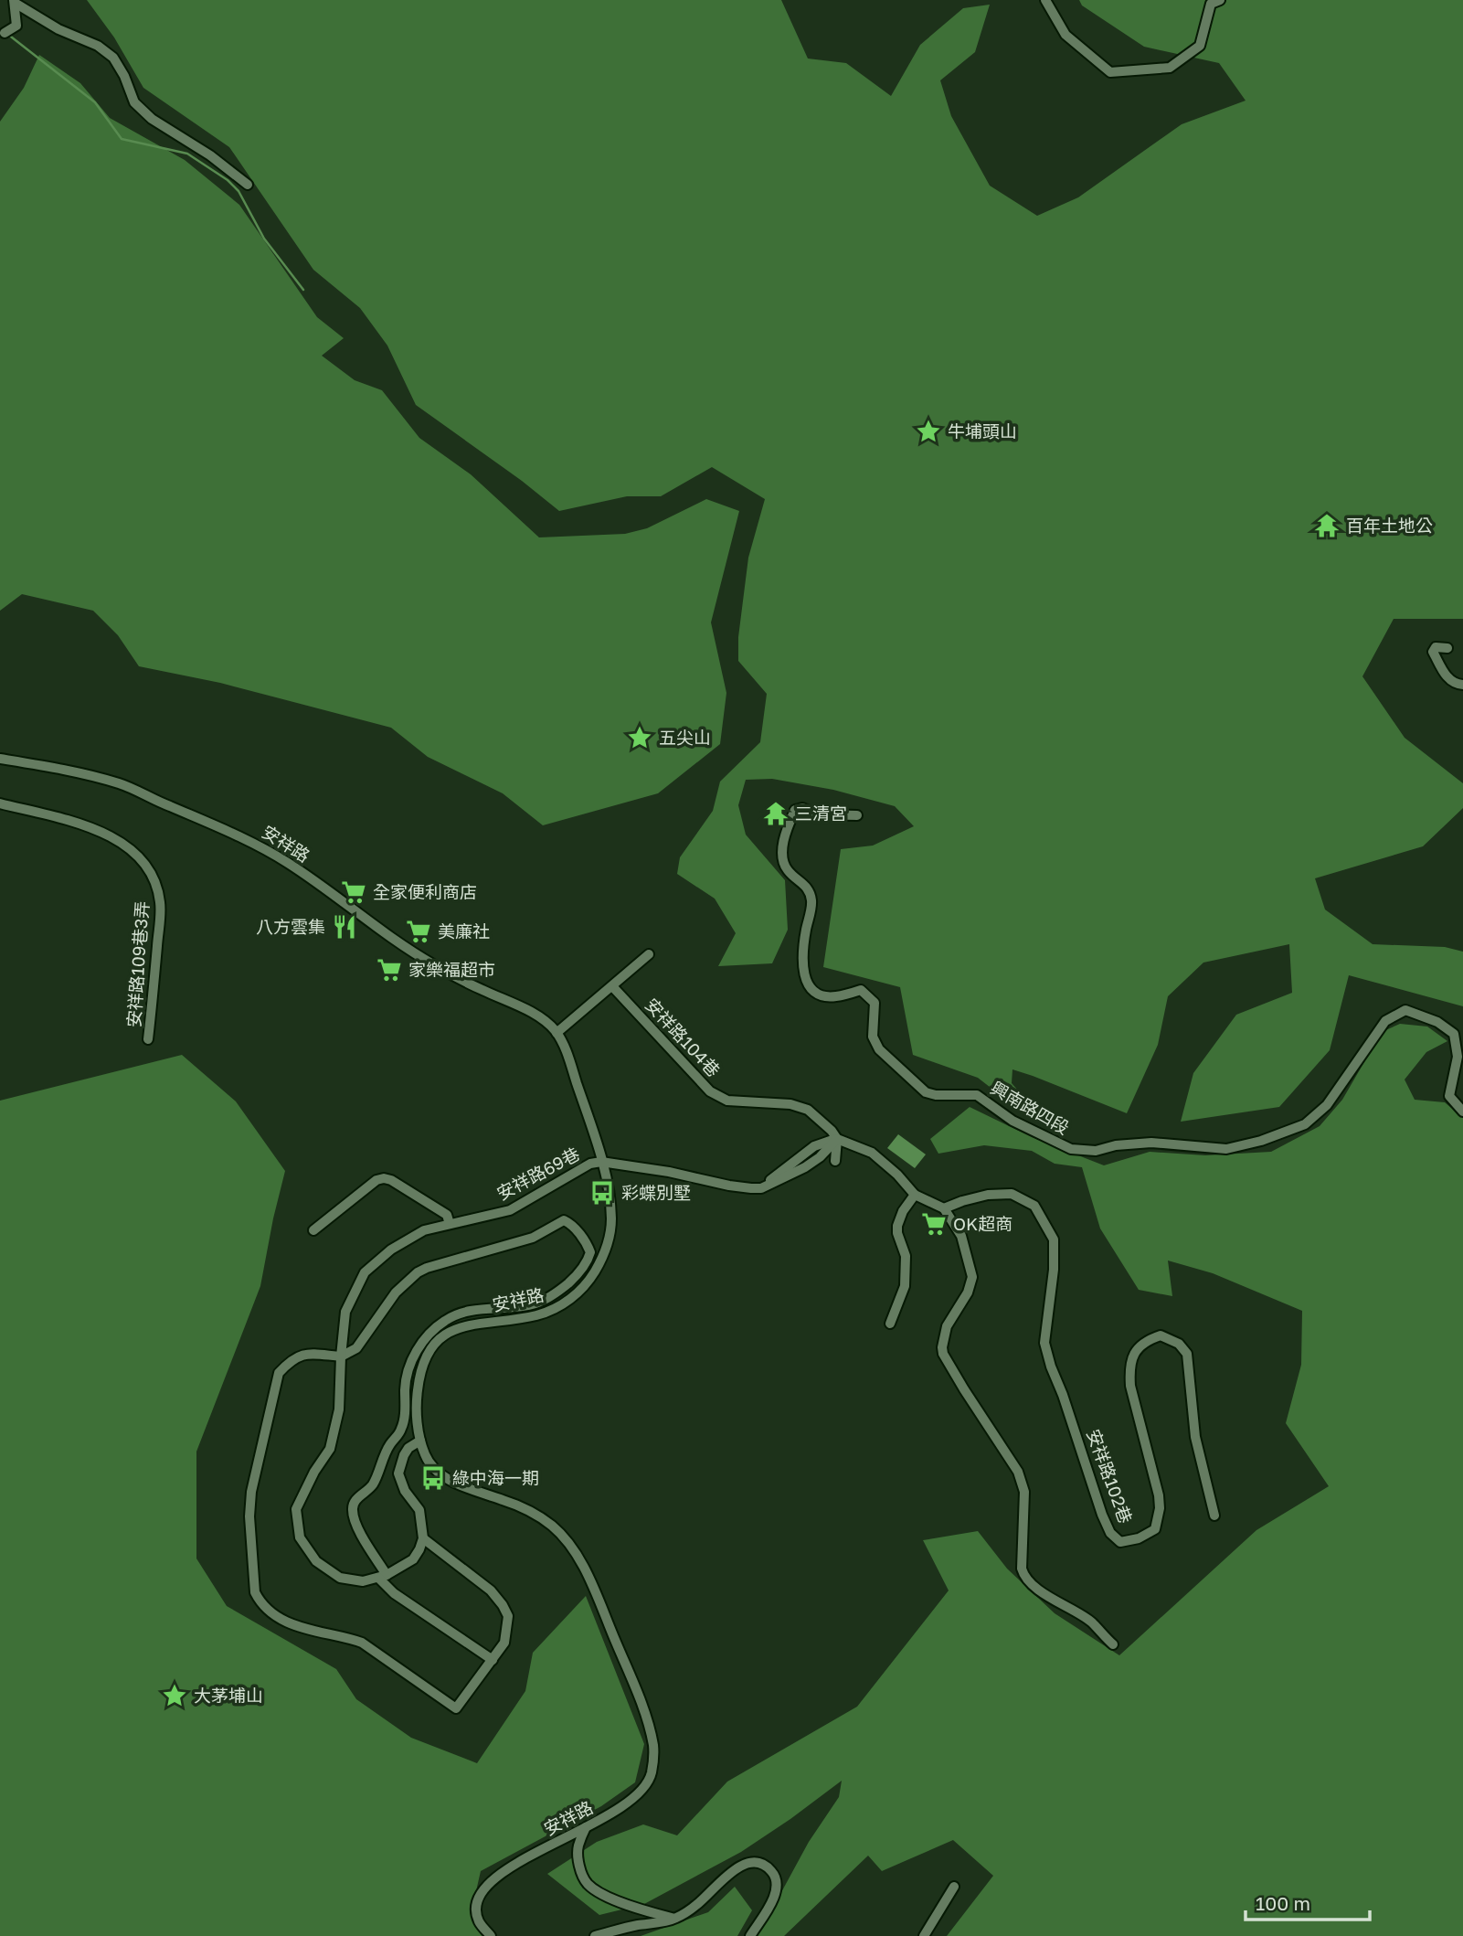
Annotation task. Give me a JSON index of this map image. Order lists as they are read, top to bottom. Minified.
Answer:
{"streets":{"street":["安祥路","安祥路109巷3弄","安祥路104巷","興南路四段","安祥路69巷","安祥路102巷"]},"crossings":[["安祥路","安祥路69巷"]],"places":{"place":["牛埔頭山","五尖山","大茅埔山"],"temple":["百年土地公","三清宮"],"supermarket":["全家便利商店","美廉社","家樂福超市","OK超商"],"restaurant":["八方雲集"],"bus stop":["彩蝶別墅","綠中海一期"]},"scale_bar":"100 m"}
